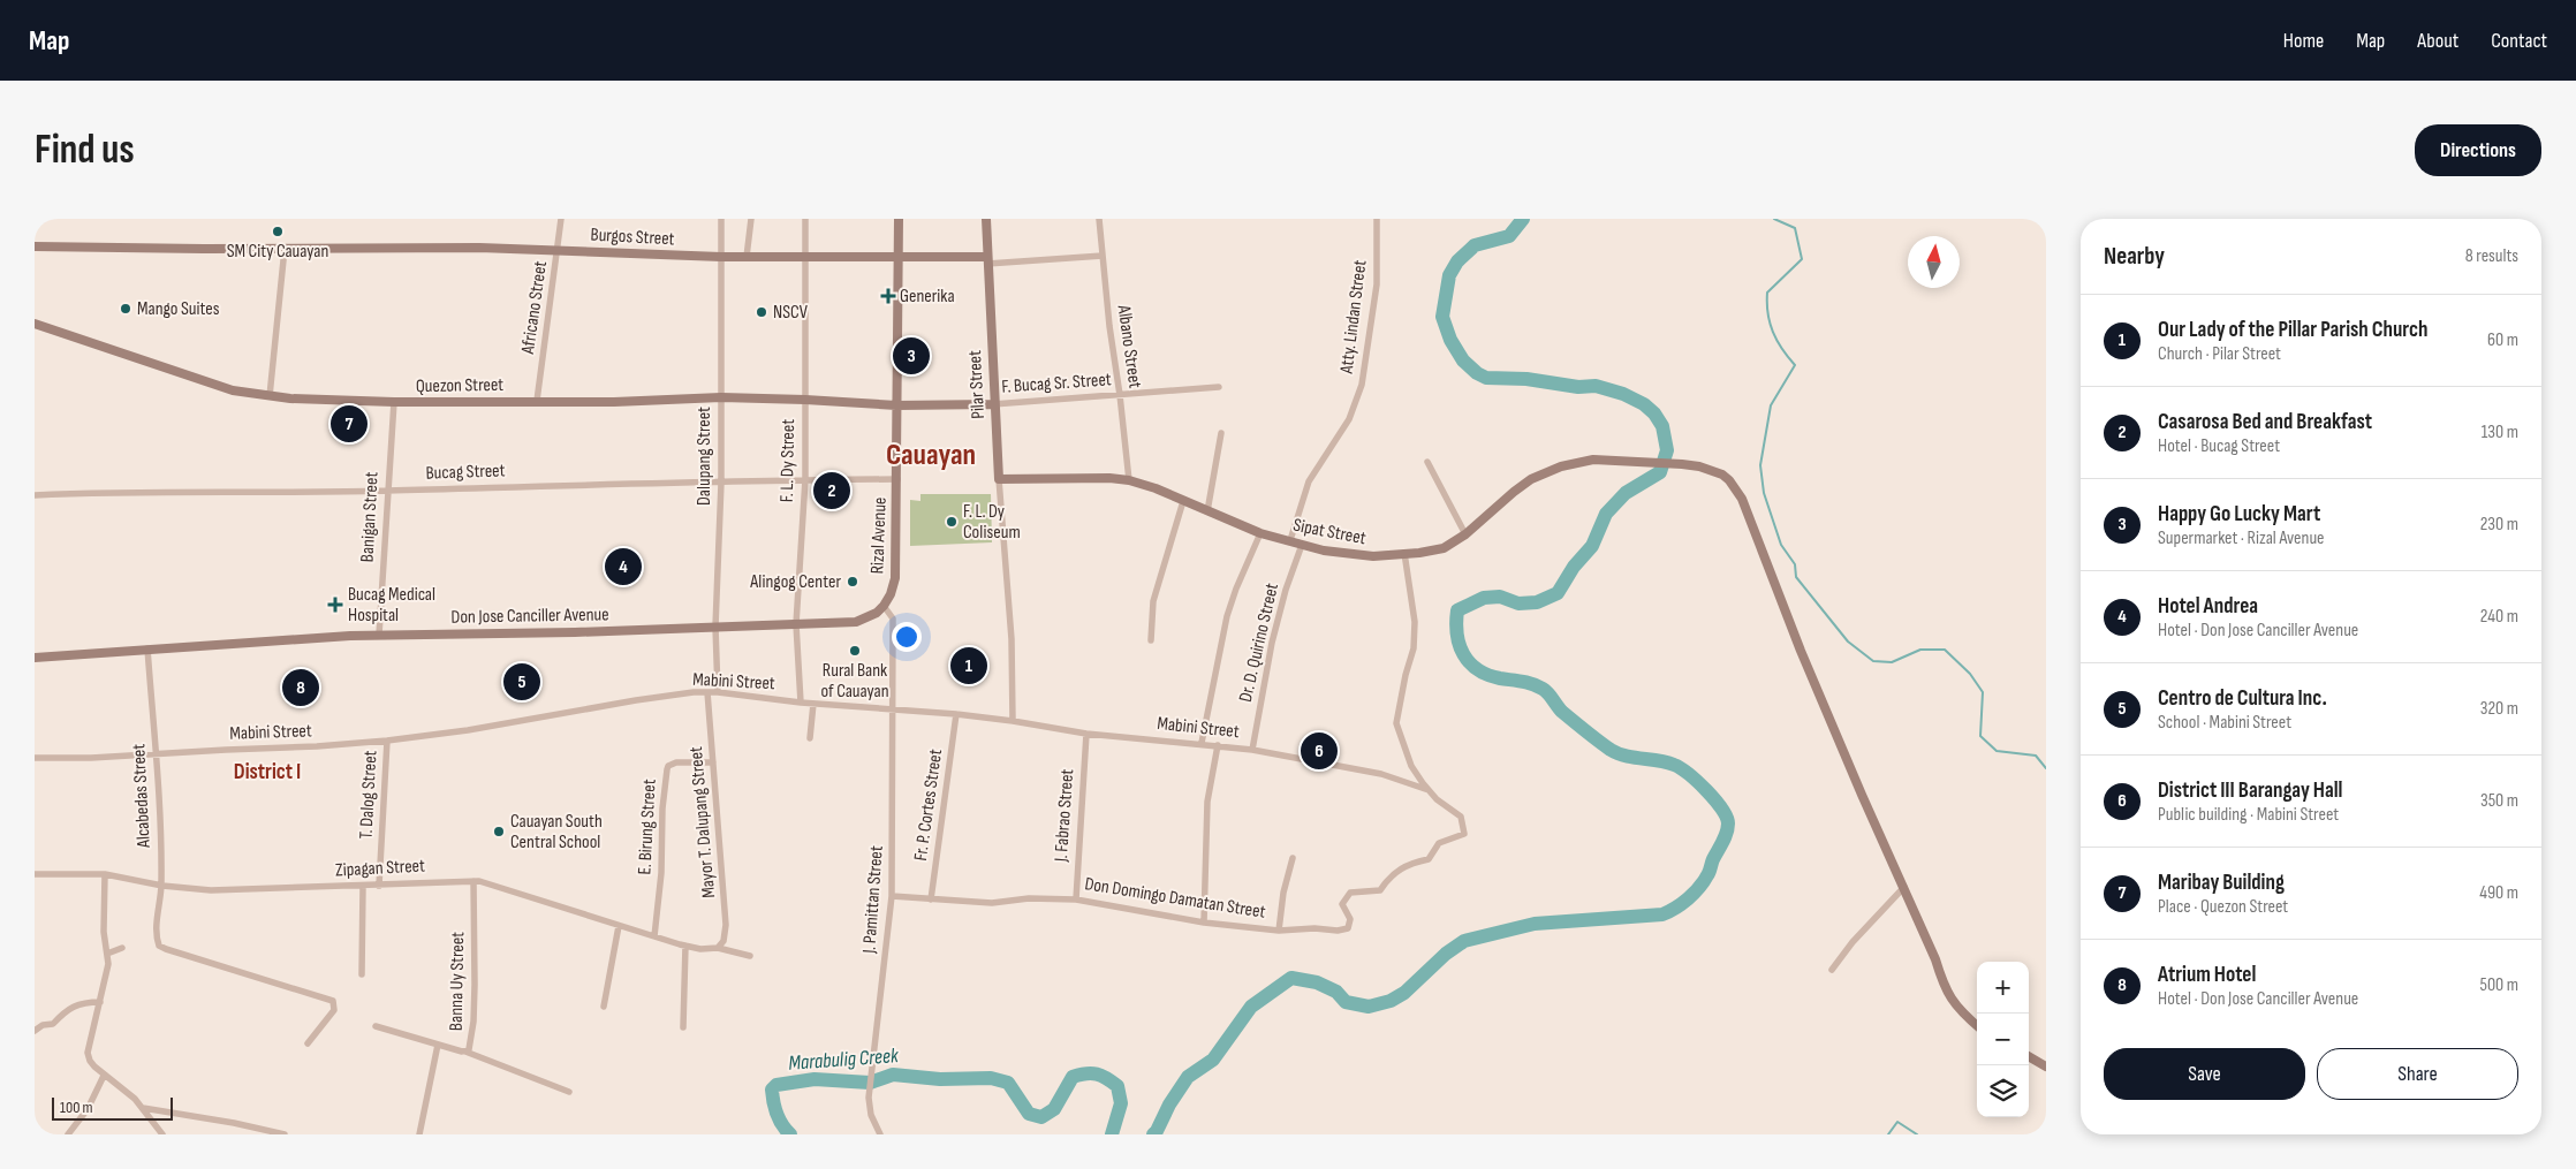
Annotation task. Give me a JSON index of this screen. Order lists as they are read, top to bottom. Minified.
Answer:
{"streets":{"street":["Burgos Street","Africano Street","Atty. Lindan Street","Albano Street","F. Bucag Sr. Street","Pilar Street","Quezon Street","Dalupang Street","F. L. Dy Street","Bucag Street","Banigan Street","Sipat Street","Rizal Avenue","Don Jose Canciller Avenue","Dr. D. Quirino Street","Mabini Street","T. Dalog Street","Alcabedas Street","Fr. P. Cortes Street","J. Fabrao Street","Mayor T. Dalupang Street","E. Birung Street","Zipagan Street","Don Domingo Damatan Street","J. Pamittan Street","Banna Uy Street"]},"crossings":[["Burgos Street","Africano Street"],["Burgos Street","Pilar Street"],["Burgos Street","Dalupang Street"],["Burgos Street","F. L. Dy Street"],["Burgos Street","Rizal Avenue"],["Africano Street","Quezon Street"],["Atty. Lindan Street","Sipat Street"],["Albano Street","F. Bucag Sr. Street"],["Albano Street","Sipat Street"],["F. Bucag Sr. Street","Pilar Street"],["F. Bucag Sr. Street","Quezon Street"],["F. Bucag Sr. Street","Rizal Avenue"],["Pilar Street","Sipat Street"],["Pilar Street","Mabini Street"],["Quezon Street","Dalupang Street"],["Quezon Street","F. L. Dy Street"],["Quezon Street","Banigan Street"],["Quezon Street","Rizal Avenue"],["Dalupang Street","Bucag Street"],["Dalupang Street","Don Jose Canciller Avenue"],["Dalupang Street","Mabini Street"],["F. L. Dy Street","Bucag Street"],["F. L. Dy Street","Don Jose Canciller Avenue"],["F. L. Dy Street","Mabini Street"],["Bucag Street","Banigan Street"],["Bucag Street","Rizal Avenue"],["Banigan Street","Don Jose Canciller Avenue"],["Sipat Street","Dr. D. Quirino Street"],["Sipat Street","Don Domingo Damatan Street"],["Rizal Avenue","Don Jose Canciller Avenue"],["Don Jose Canciller Avenue","Alcabedas Street"],["Dr. D. Quirino Street","Mabini Street"],["Mabini Street","T. Dalog Street"],["Mabini Street","Alcabedas Street"],["Mabini Street","Fr. P. Cortes Street"],["Mabini Street","J. Fabrao Street"],["Mabini Street","Mayor T. Dalupang Street"],["Mabini Street","Don Domingo Damatan Street"],["Mabini Street","J. Pamittan Street"],["T. Dalog Street","Zipagan Street"],["Alcabedas Street","Zipagan Street"],["Fr. P. Cortes Street","Don Domingo Damatan Street"],["J. Fabrao Street","Don Domingo Damatan Street"],["Mayor T. Dalupang Street","E. Birung Street"],["Mayor T. Dalupang Street","Zipagan Street"],["E. Birung Street","Zipagan Street"],["Zipagan Street","Banna Uy Street"],["Don Domingo Damatan Street","J. Pamittan Street"]],"districts":["Cauayan","District I"],"water":["Marabulig Creek"],"places":{"other":["SM City Cauayan","Mango Suites","NSCV","F. L. Dy Coliseum","Alingog Center","Rural Bank of Cauayan","Cauayan South Central School"],"health":["Generika","Bucag Medical Hospital"]},"scale_bar":"100 m","north":"top","page":{"header":"Map","nav":["Home","Map","About","Contact"],"buttons":["Directions",["Save","Share"]],"title":"Find us","heading":["Nearby","8 results"],"list":[{"mark":"1","name":"Our Lady of the Pillar Parish Church","note":"Church · Pilar Street","value":"60 m"},{"mark":"2","name":"Casarosa Bed and Breakfast","note":"Hotel · Bucag Street","value":"130 m"},{"mark":"3","name":"Happy Go Lucky Mart","note":"Supermarket · Rizal Avenue","value":"230 m"},{"mark":"4","name":"Hotel Andrea","note":"Hotel · Don Jose Canciller Avenue","value":"240 m"},{"mark":"5","name":"Centro de Cultura Inc.","note":"School · Mabini Street","value":"320 m"},{"mark":"6","name":"District III Barangay Hall","note":"Public building · Mabini Street","value":"350 m"},{"mark":"7","name":"Maribay Building","note":"Place · Quezon Street","value":"490 m"},{"mark":"8","name":"Atrium Hotel","note":"Hotel · Don Jose Canciller Avenue","value":"500 m"}],"pins":["3","7","2","4","1","5","8","6"],"map_buttons":["+","−"],"scale":"100 m"}}
